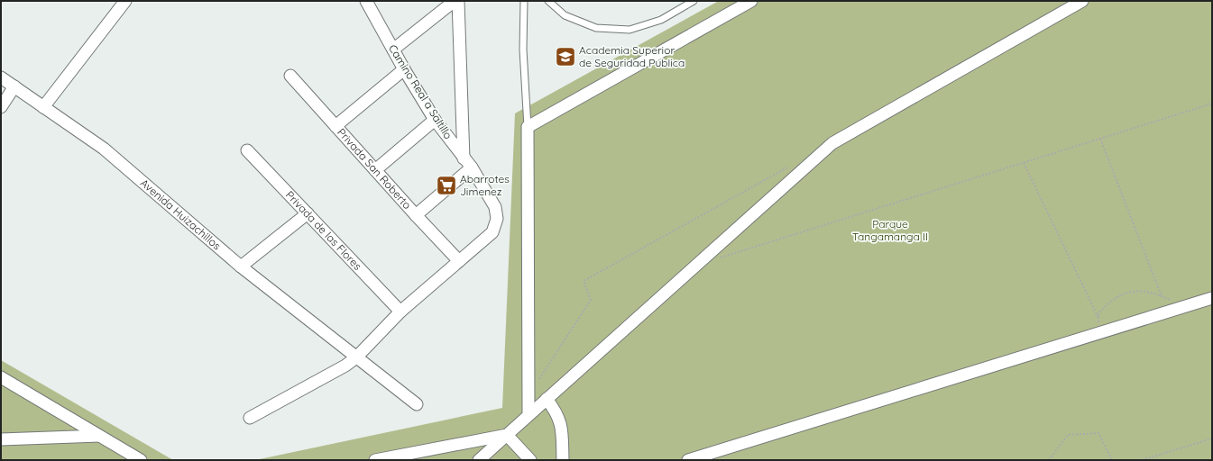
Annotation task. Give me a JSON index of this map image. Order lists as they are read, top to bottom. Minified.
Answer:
{"streets":{"street":["Camino Real a Saltillo","Privada San Roberto","Avenida Huizachillos","Privada de las Flores"]},"crossings":[["Camino Real a Saltillo","Privada San Roberto"]],"parks":["Parque Tangamanga II"],"places":{"school or university":["Academia Superior de Seguridad Publica"],"supermarket":["Abarrotes Jimenez"]}}
